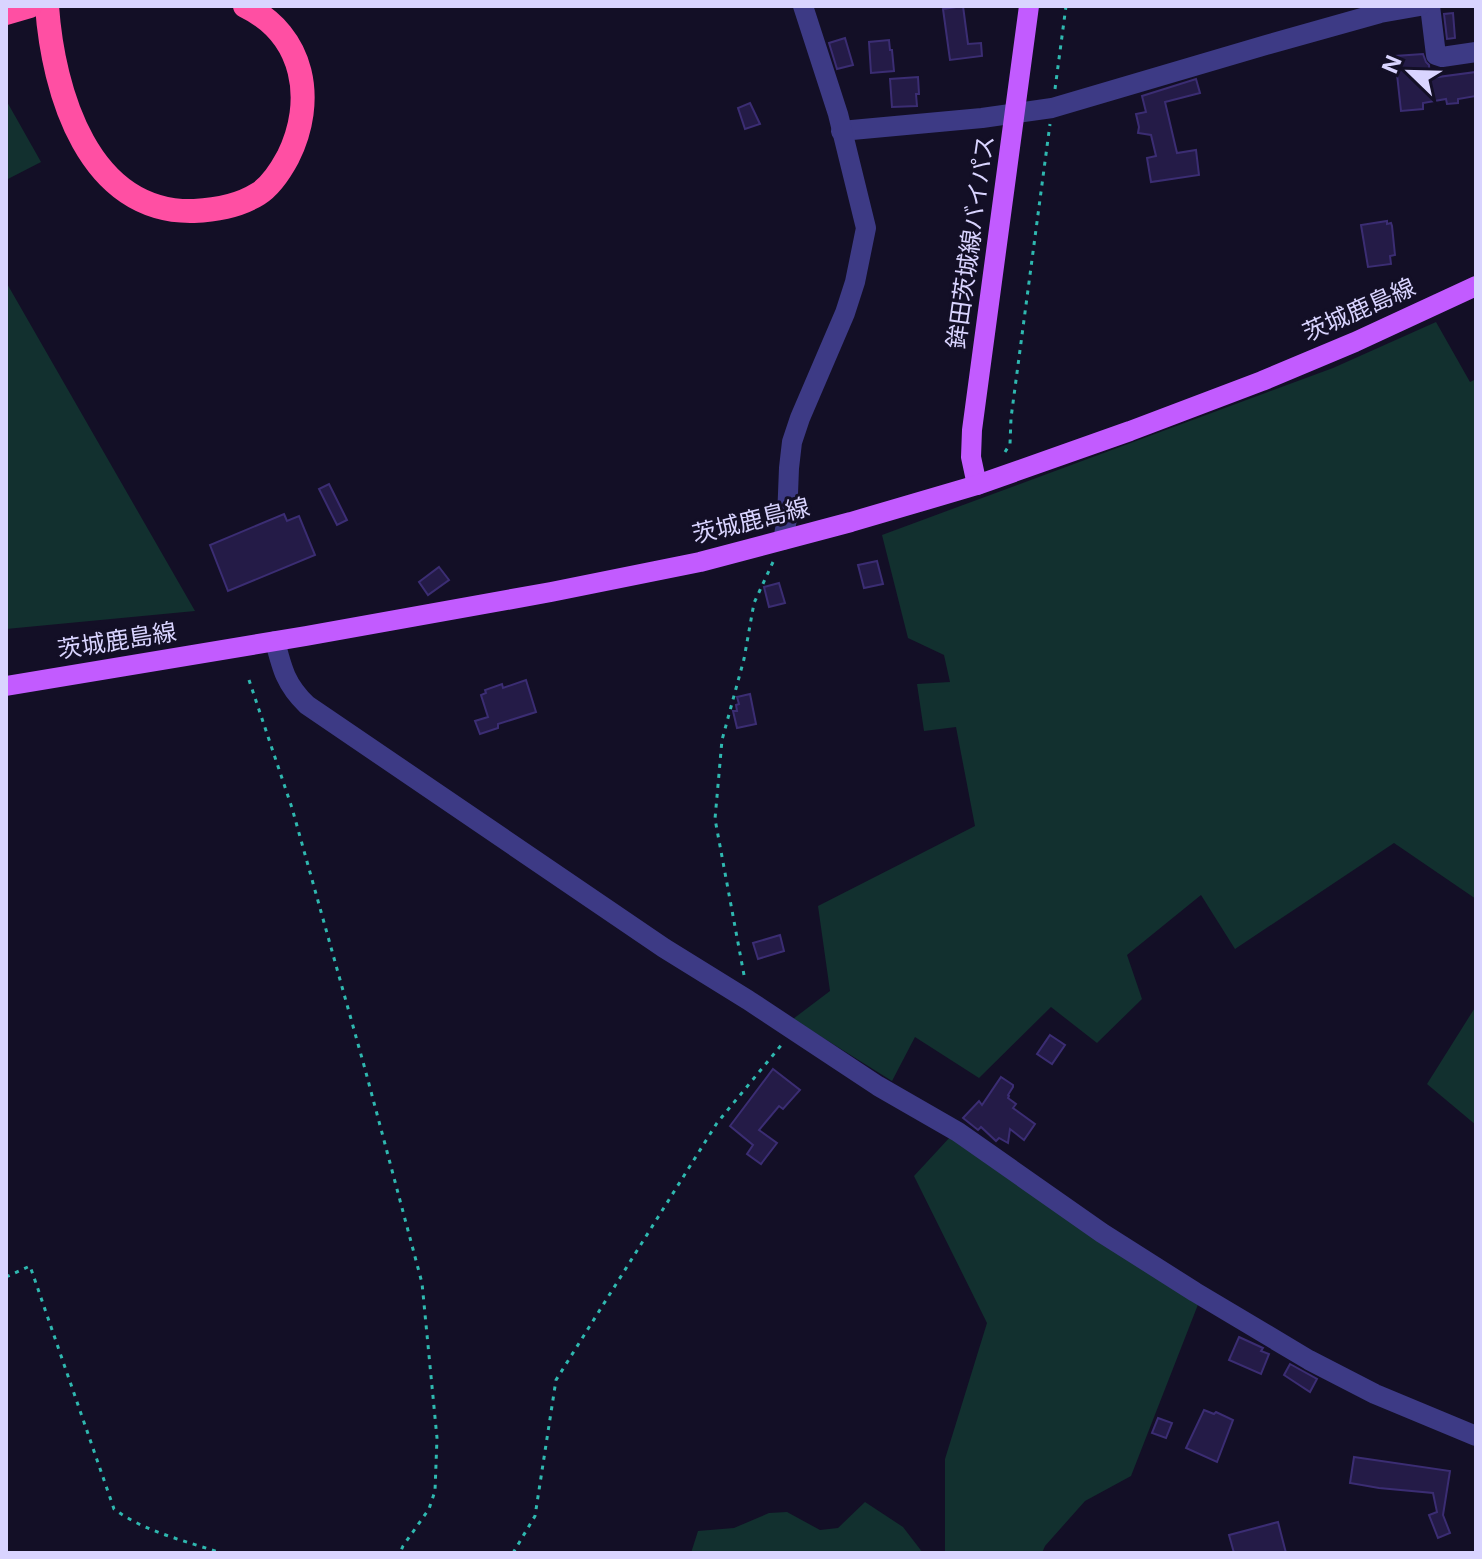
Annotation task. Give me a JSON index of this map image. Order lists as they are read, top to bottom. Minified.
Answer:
{"streets":{"main road":["鉾田茨城線バイパス","茨城鹿島線"]},"crossings":[["鉾田茨城線バイパス","茨城鹿島線"]],"north":"top left"}
